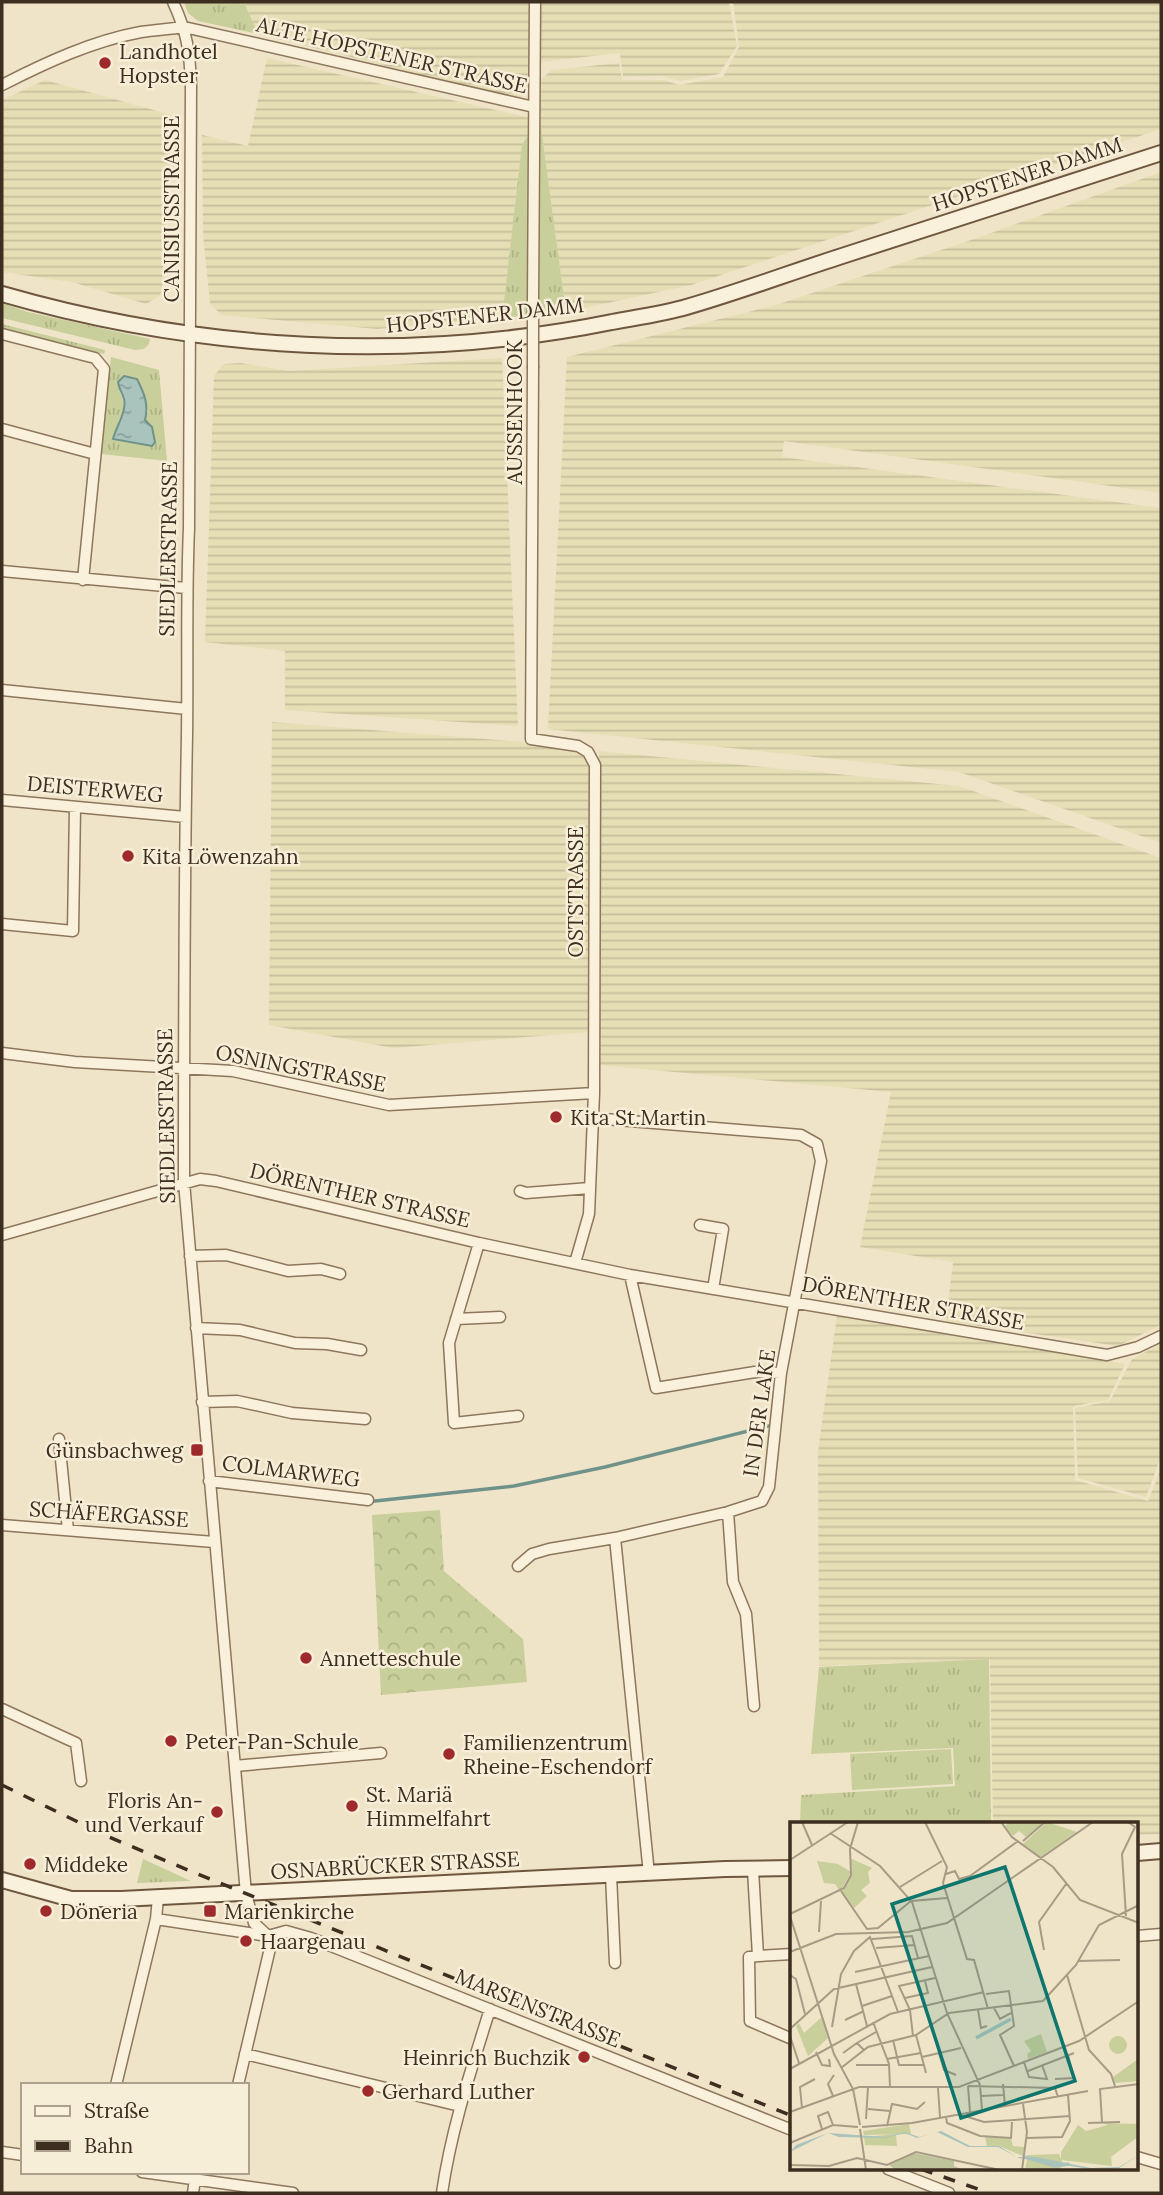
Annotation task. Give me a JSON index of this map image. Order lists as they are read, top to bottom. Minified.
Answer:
{"streets":{"main road":["HOPSTENER DAMM","OSNABRÜCKER STRASSE"],"street":["ALTE HOPSTENER STRASSE","CANISIUSSTRASSE","AUSSENHOOK","SIEDLERSTRASSE","DEISTERWEG","OSTSTRASSE","OSNINGSTRASSE","DÖRENTHER STRASSE","IN DER LAKE","COLMARWEG","SCHÄFERGASSE","MARSENSTRASSE"]},"crossings":[["ALTE HOPSTENER STRASSE","CANISIUSSTRASSE"],["ALTE HOPSTENER STRASSE","AUSSENHOOK"],["HOPSTENER DAMM","CANISIUSSTRASSE"],["HOPSTENER DAMM","SIEDLERSTRASSE"],["CANISIUSSTRASSE","SIEDLERSTRASSE"],["AUSSENHOOK","OSTSTRASSE"],["SIEDLERSTRASSE","DEISTERWEG"],["SIEDLERSTRASSE","OSNINGSTRASSE"],["SIEDLERSTRASSE","DÖRENTHER STRASSE"],["SIEDLERSTRASSE","COLMARWEG"],["SIEDLERSTRASSE","SCHÄFERGASSE"],["SIEDLERSTRASSE","OSNABRÜCKER STRASSE"],["SIEDLERSTRASSE","MARSENSTRASSE"],["OSTSTRASSE","OSNINGSTRASSE"],["OSTSTRASSE","DÖRENTHER STRASSE"],["OSTSTRASSE","IN DER LAKE"],["DÖRENTHER STRASSE","IN DER LAKE"]],"places":{"other":["Landhotel Hopster","Kita Löwenzahn","Kita St.Martin","Annetteschule","Peter-Pan-Schule","Familienzentrum Rheine-Eschendorf","St. Mariä Himmelfahrt","Floris An- und Verkauf","Middeke","Döneria","Haargenau","Heinrich Buchzik","Gerhard Luther"],"transit":["Günsbachweg","Marienkirche"]},"legend":["Straße","Bahn"]}
